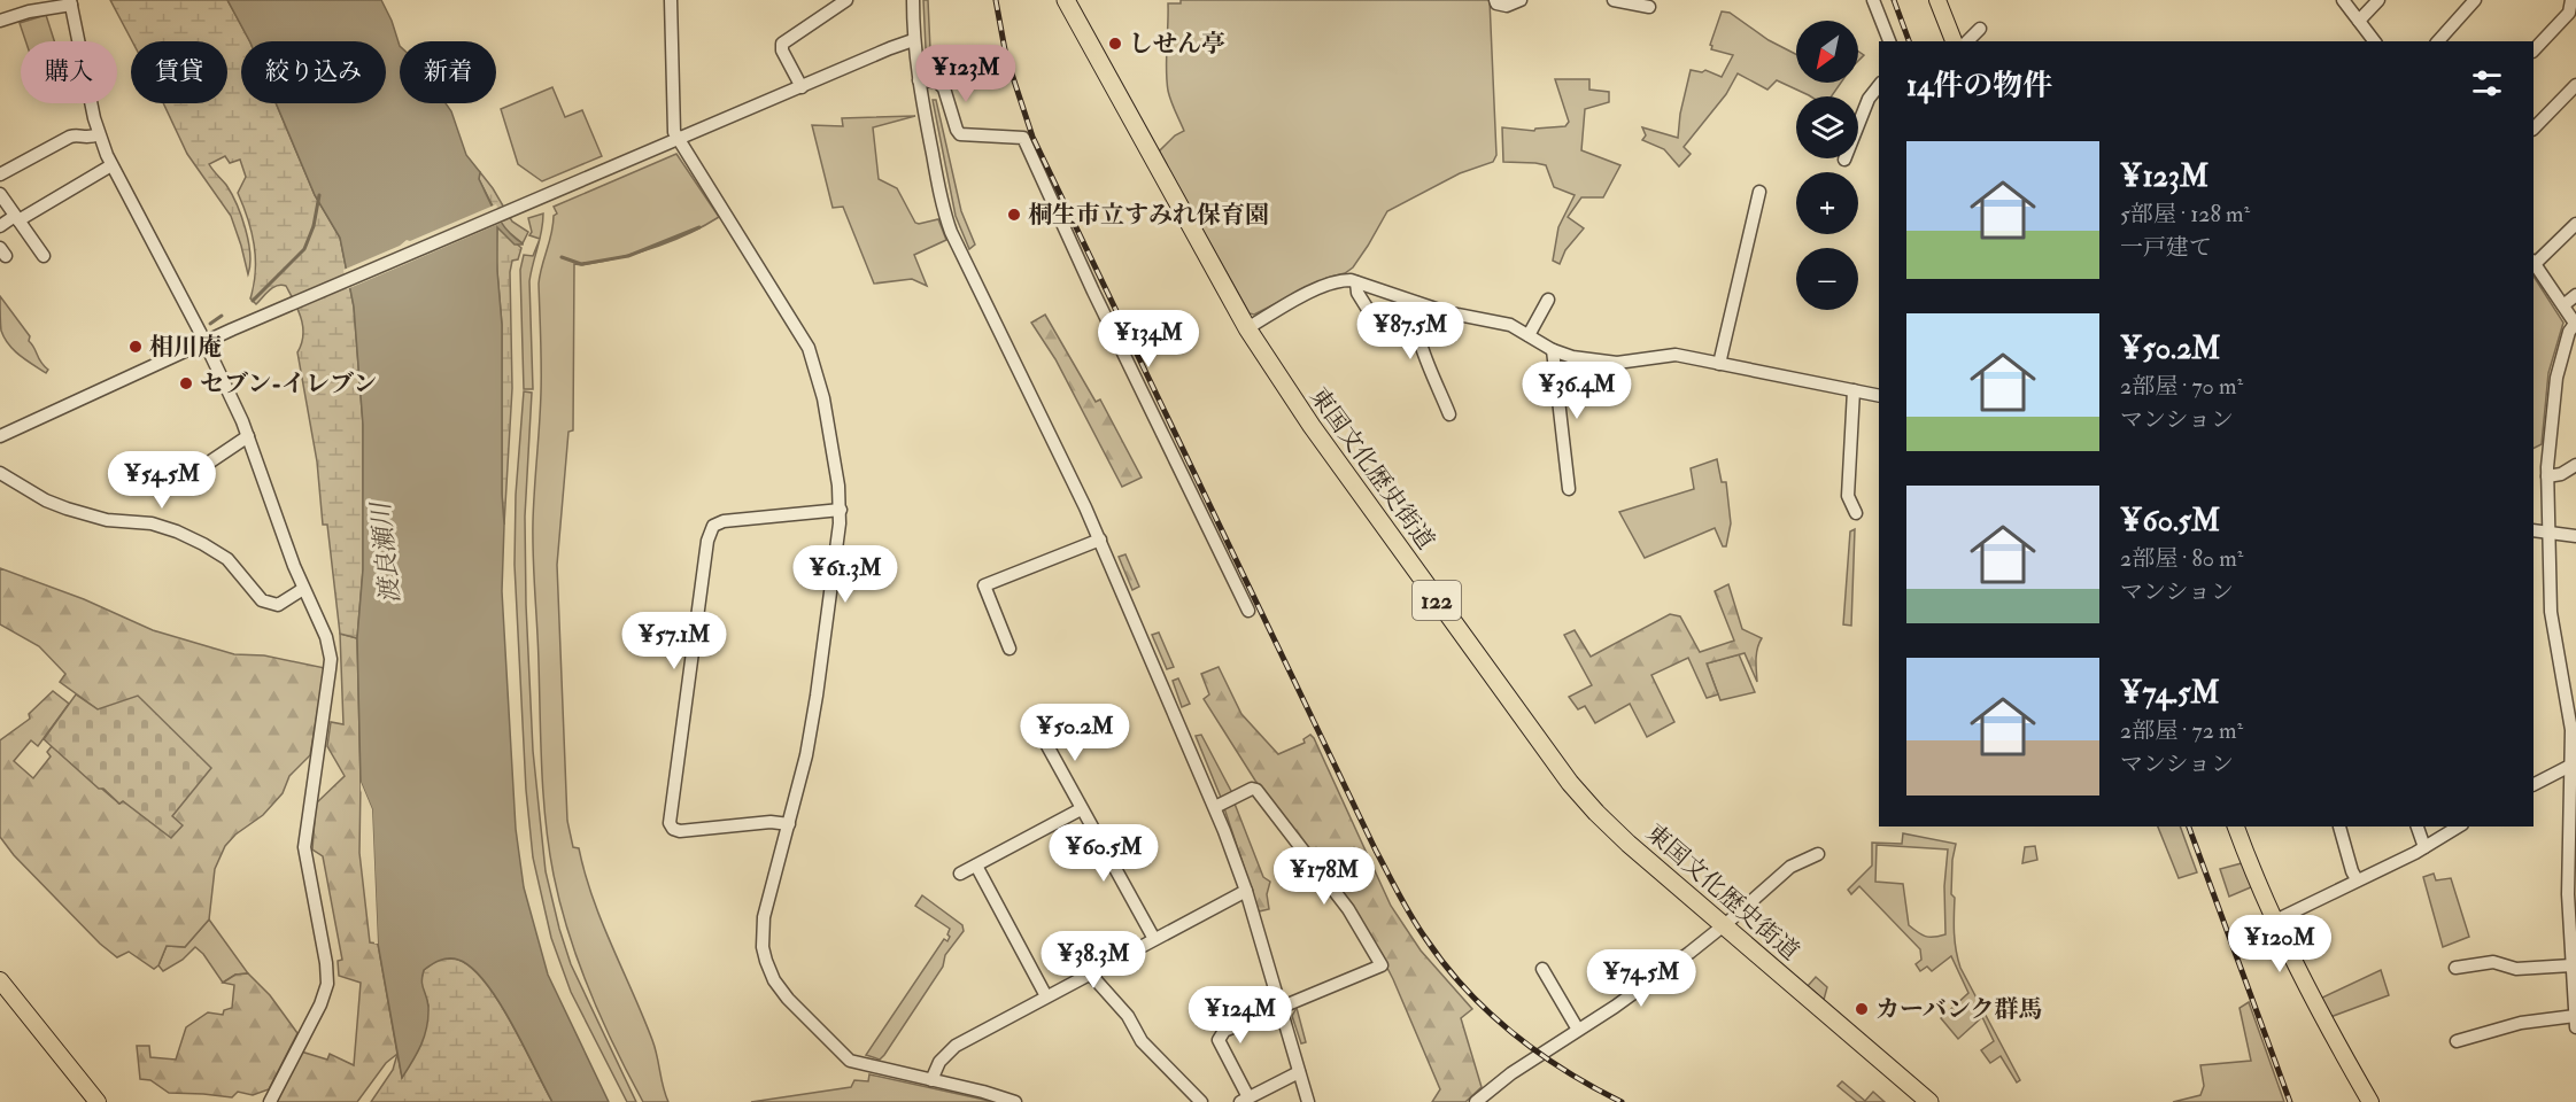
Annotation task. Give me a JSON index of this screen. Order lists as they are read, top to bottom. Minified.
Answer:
{"streets":{"highway":["東国文化歴史街道","122"]},"water":["渡良瀬川"],"places":["しせん亭","桐生市立すみれ保育園","相川庵","セブン-イレブン","カーバンク群馬"],"north":"bottom left","page":{"map_buttons":["+","−"],"chip":["購入","賃貸","絞り込み","新着"],"heading":"14件の物件","price":["¥123M","¥87.5M","¥134M","¥36.4M","¥54.5M","¥61.3M","¥57.1M","¥50.2M","¥60.5M","¥178M","¥120M","¥38.3M","¥74.5M","¥124M"],"list":[{"name":"¥123M","note":"5部屋 · 128 m² · 一戸建て"},{"name":"¥50.2M","note":"2部屋 · 70 m² · マンション"},{"name":"¥60.5M","note":"2部屋 · 80 m² · マンション"},{"name":"¥74.5M","note":"2部屋 · 72 m² · マンション"}]}}
